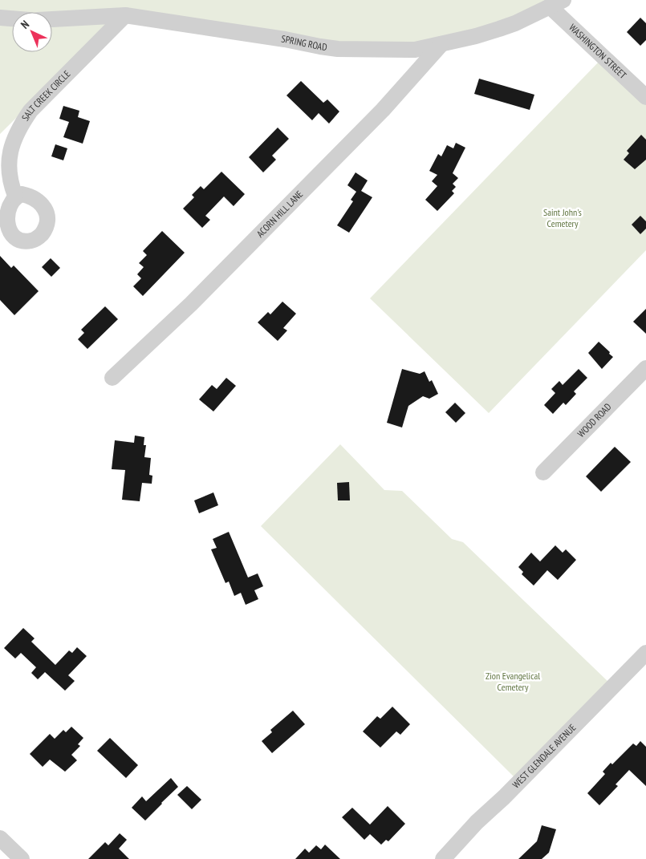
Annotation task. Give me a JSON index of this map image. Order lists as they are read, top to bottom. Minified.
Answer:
{"streets":{"street":["SPRING ROAD","WASHINGTON STREET","SALT CREEK CIRCLE","ACORN HILL LANE","WOOD ROAD","WEST GLENDALE AVENUE"]},"crossings":[["SPRING ROAD","WASHINGTON STREET"],["SPRING ROAD","SALT CREEK CIRCLE"],["SPRING ROAD","ACORN HILL LANE"]],"parks":["Saint John's Cemetery","Zion Evangelical Cemetery"],"north":"top left"}
